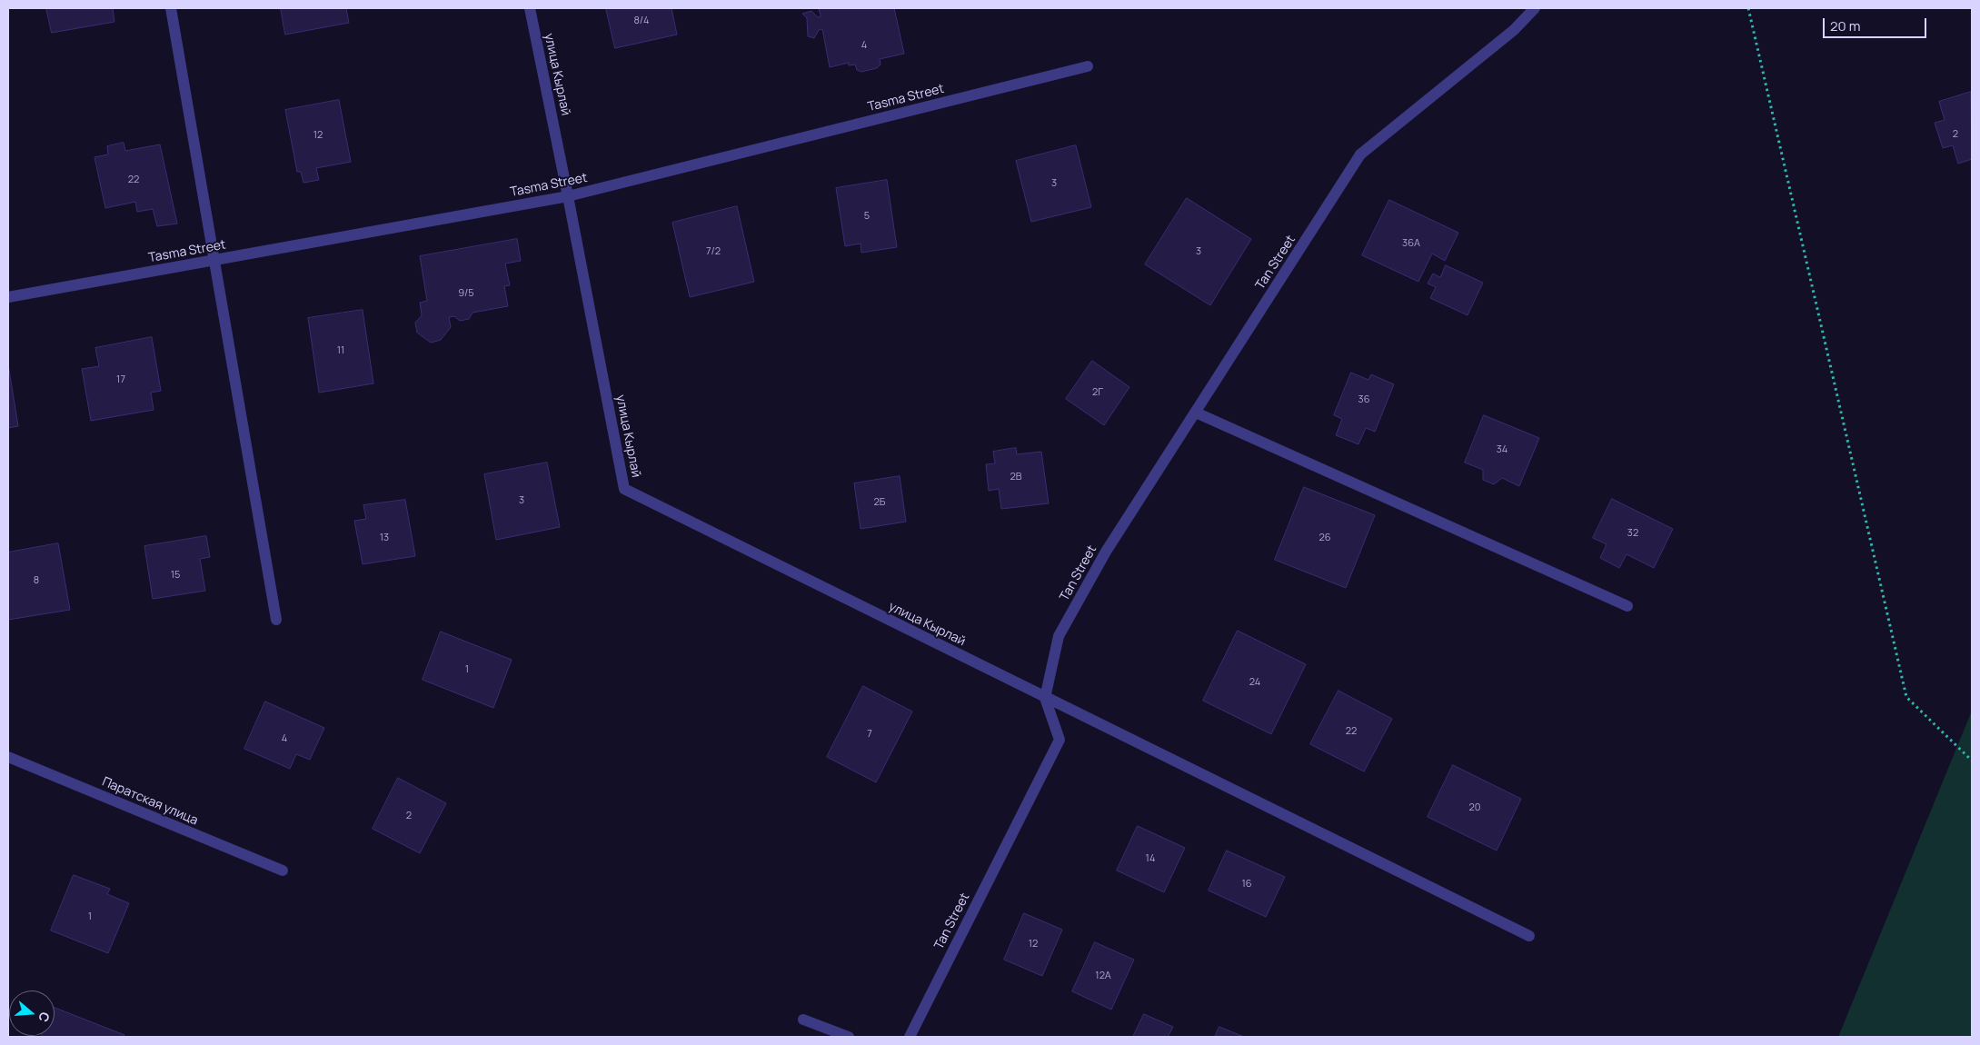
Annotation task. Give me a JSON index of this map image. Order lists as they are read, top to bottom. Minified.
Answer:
{"streets":{"street":["улица Кырлай","Tasma Street","Tan Street","Паратская улица"]},"crossings":[["улица Кырлай","Tasma Street"],["улица Кырлай","Tan Street"]],"house_numbers":["8/4","4","2","12","22","3","5","36А","7/2","3","9/5","11","17","2Г","36","34","2В","3","2Б","32","13","26","15","8","1","24","22","7","4","20","2","14","16","1","12","12А"],"scale_bar":"20 m","north":"right"}
